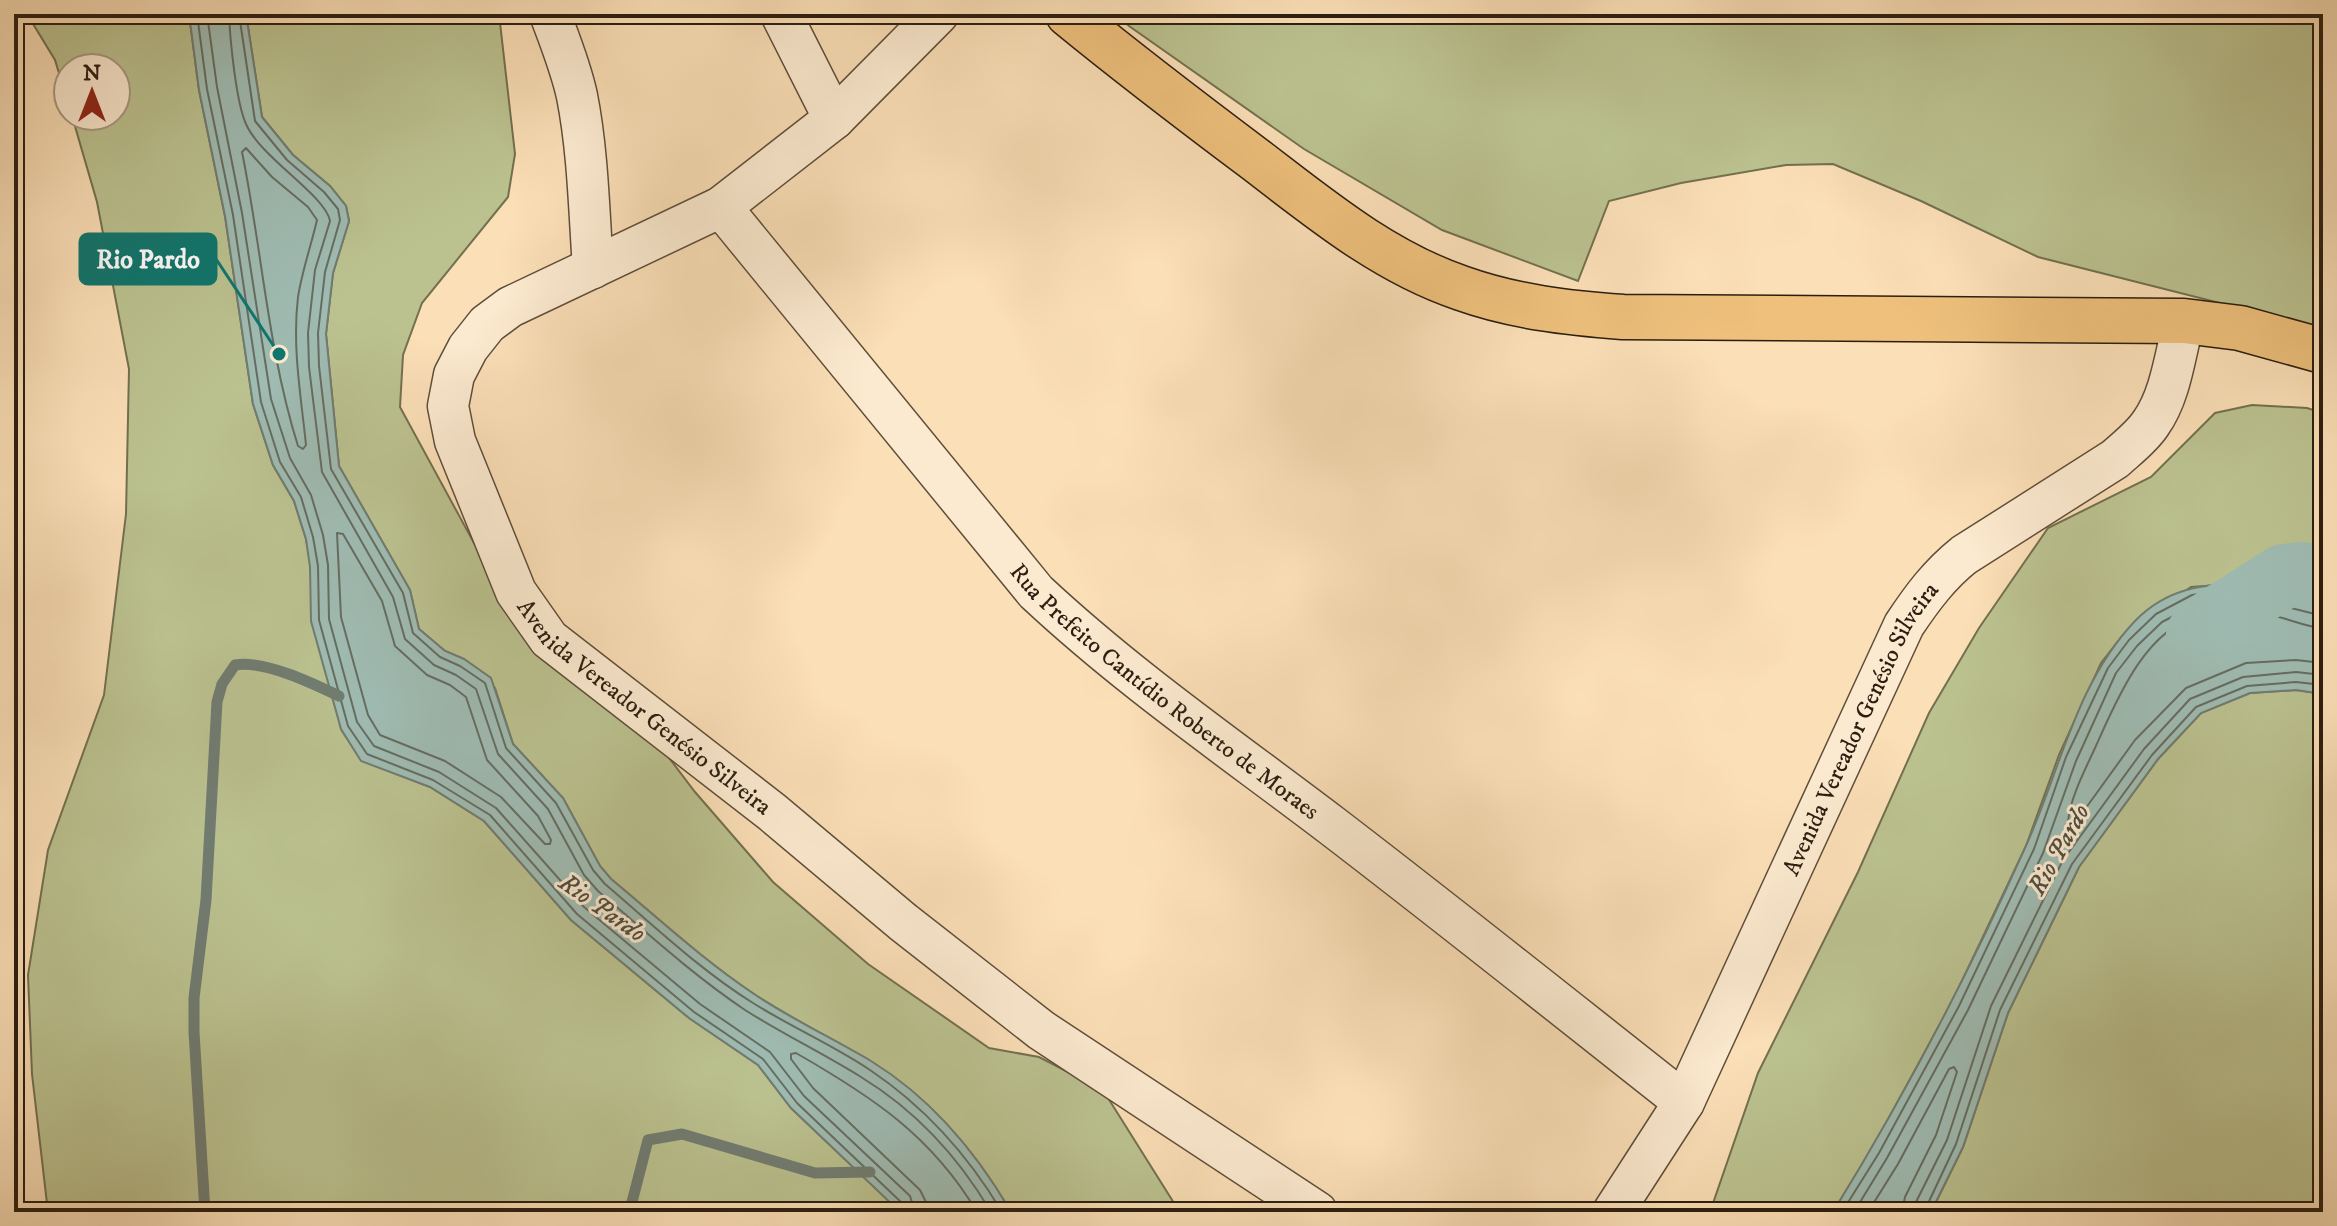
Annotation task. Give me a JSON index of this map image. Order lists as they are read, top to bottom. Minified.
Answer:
{"streets":{"street":["Rua Prefeito Cantídio Roberto de Moraes","Avenida Vereador Genésio Silveira"]},"crossings":[["Rua Prefeito Cantídio Roberto de Moraes","Avenida Vereador Genésio Silveira"]],"water":["Rio Pardo"],"places":["Rio Pardo"],"north":"top"}
